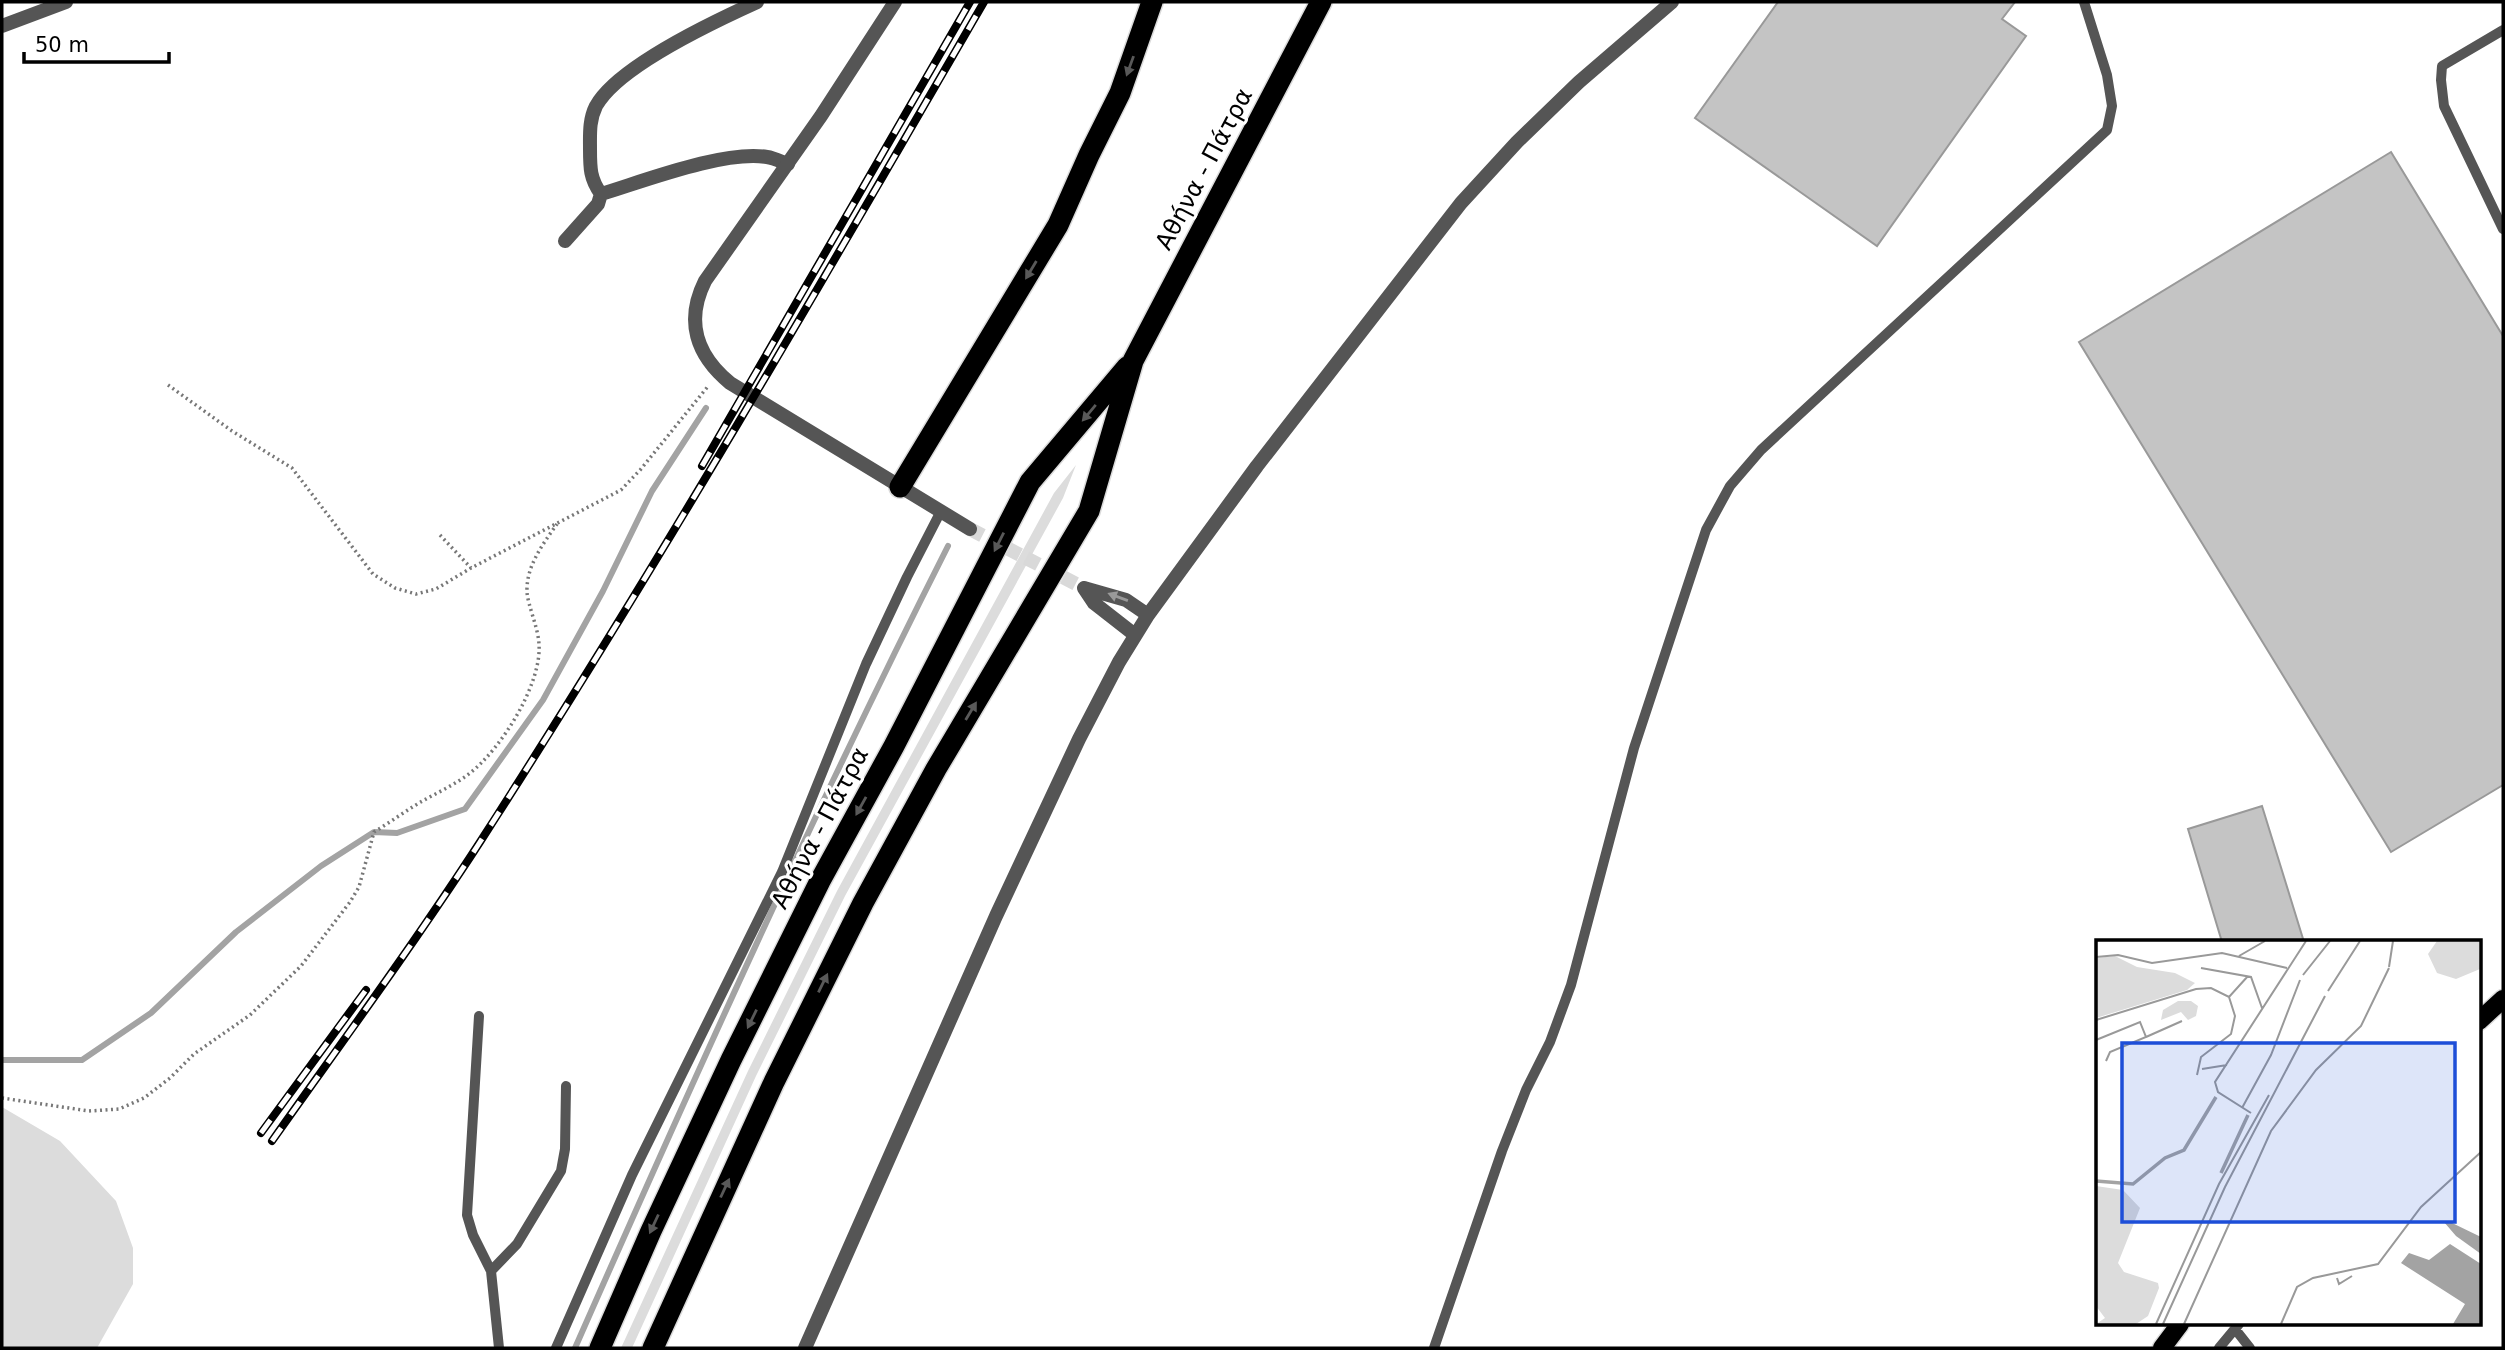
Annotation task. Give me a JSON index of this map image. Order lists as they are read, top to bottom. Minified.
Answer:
{"streets":{"highway":["Αθήνα - Πάτρα"]},"scale_bar":"50 m"}
